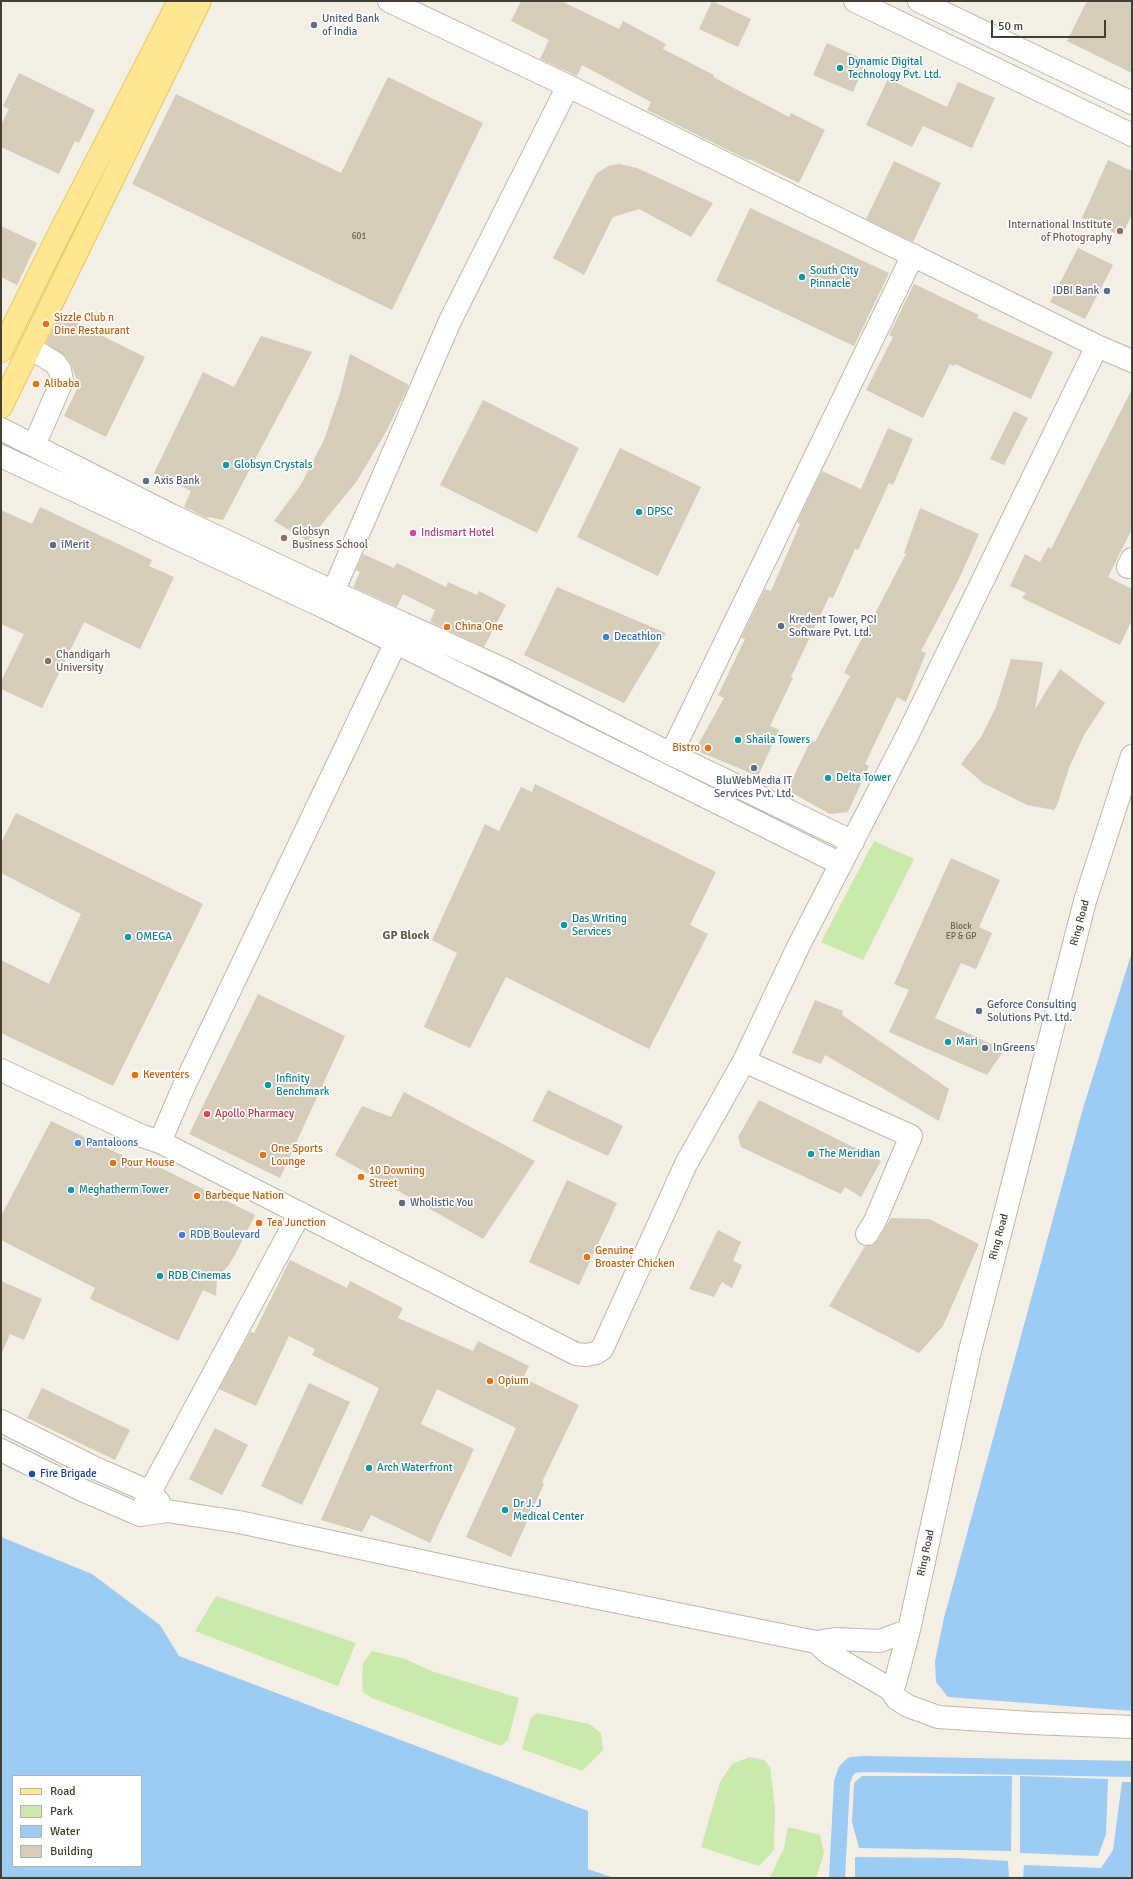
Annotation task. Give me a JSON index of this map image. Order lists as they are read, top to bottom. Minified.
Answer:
{"streets":{"street":["Ring Road"]},"districts":["GP Block"],"places":["United Bank of India","Dynamic Digital Technology Pvt. Ltd.","International Institute of Photography","South City Pinnacle","IDBI Bank","Sizzle Club n Dine Restaurant","Alibaba","Globsyn Crystals","Axis Bank","DPSC","Indismart Hotel","Globsyn Business School","iMerit","Kredent Tower, PCI Software Pvt. Ltd.","China One","Decathlon","Chandigarh University","Shaila Towers","Bistro","BluWebMedia IT Services Pvt. Ltd.","Delta Tower","Das Writing Services","OMEGA","Geforce Consulting Solutions Pvt. Ltd.","Mari","InGreens","Keventers","Infinity Benchmark","Apollo Pharmacy","Pantaloons","The Meridian","One Sports Lounge","Pour House","10 Downing Street","Meghatherm Tower","Barbeque Nation","Wholistic You","Tea Junction","RDB Boulevard","Genuine Broaster Chicken","RDB Cinemas","Opium","Arch Waterfront","Fire Brigade","Dr J. J Medical Center"],"house_numbers":["601","Block EP & GP"],"legend":["Road","Park","Water","Building"],"scale_bar":"50 m"}
